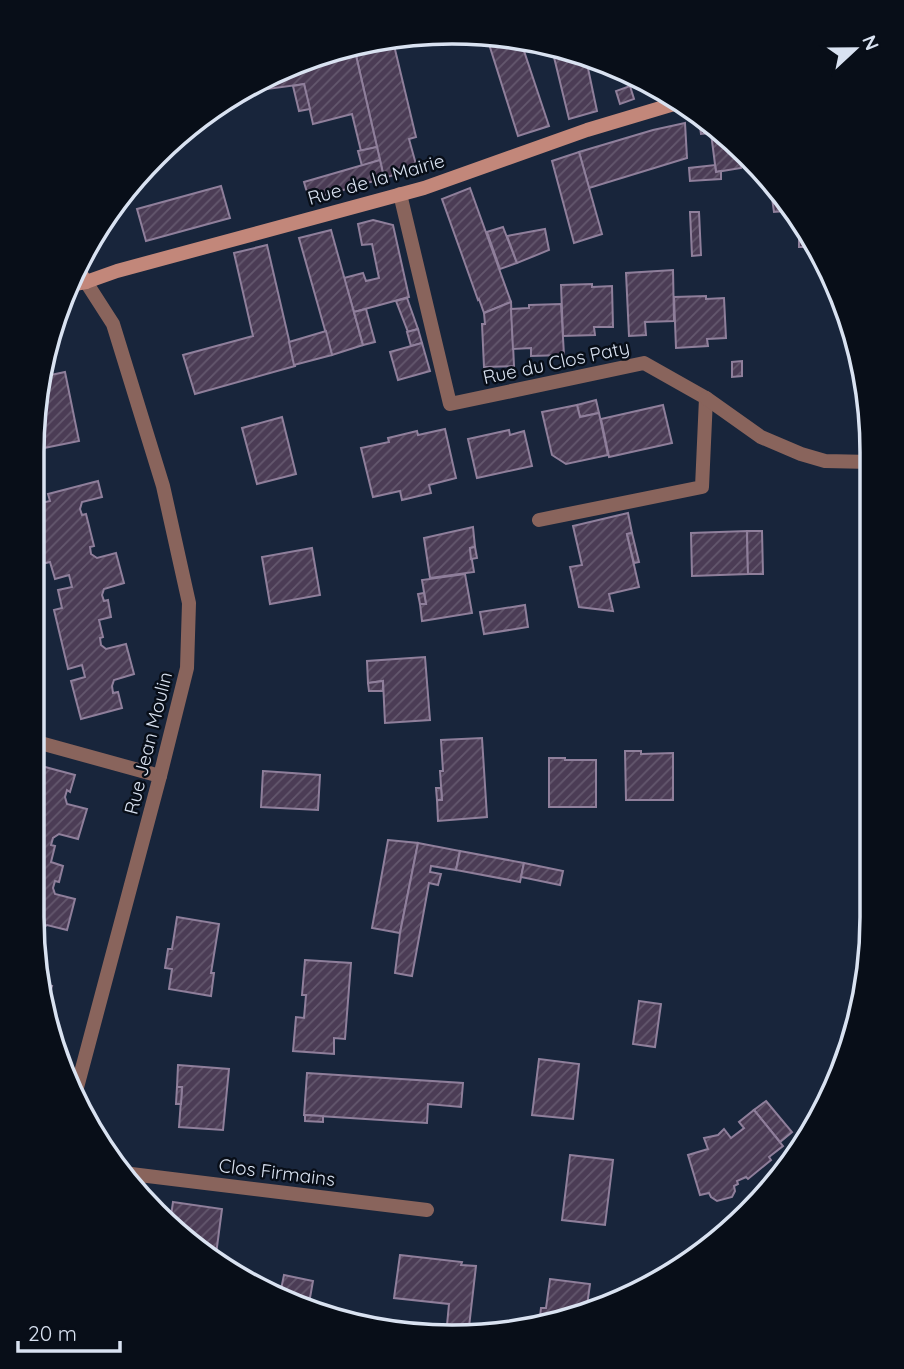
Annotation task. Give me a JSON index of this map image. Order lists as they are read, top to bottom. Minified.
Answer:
{"streets":{"street":["Rue de la Mairie","Rue du Clos Paty","Rue Jean Moulin","Clos Firmains"]},"crossings":[["Rue de la Mairie","Rue du Clos Paty"],["Rue de la Mairie","Rue Jean Moulin"]],"scale_bar":"20 m","north":"right"}
